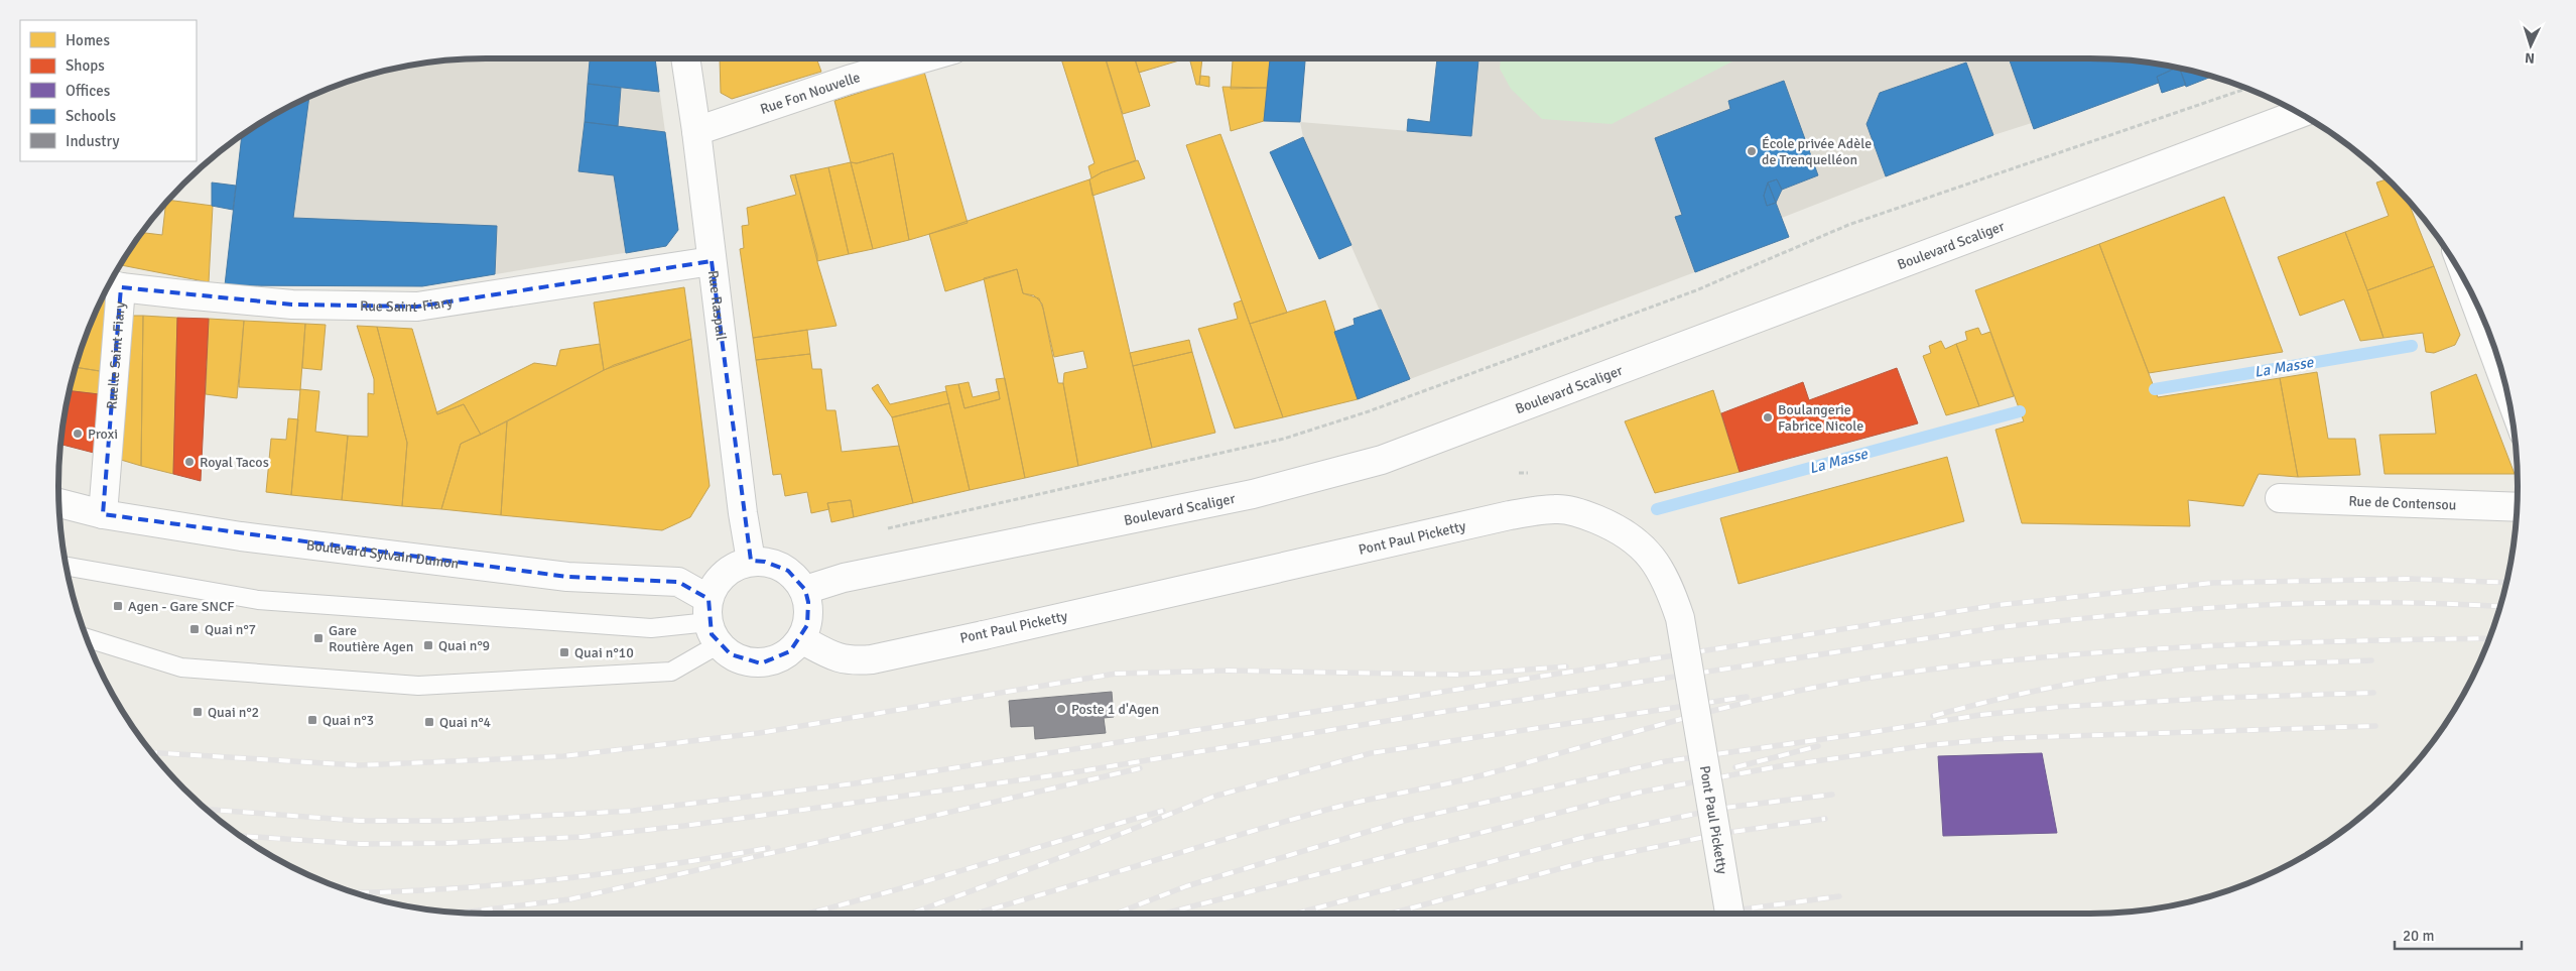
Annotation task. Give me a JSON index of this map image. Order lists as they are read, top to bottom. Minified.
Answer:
{"streets":{"street":["Rue Fon Nouvelle","Boulevard Scaliger","Rue Saint-Fiary","Rue Raspail","Ruelle Saint-Fiary","Rue de Contensou","Pont Paul Picketty","Boulevard Sylvain Dumon"]},"crossings":[["Rue Fon Nouvelle","Rue Raspail"],["Boulevard Scaliger","Rue Raspail"],["Boulevard Scaliger","Pont Paul Picketty"],["Boulevard Scaliger","Boulevard Sylvain Dumon"],["Rue Saint-Fiary","Rue Raspail"],["Rue Saint-Fiary","Ruelle Saint-Fiary"],["Rue Raspail","Pont Paul Picketty"],["Rue Raspail","Boulevard Sylvain Dumon"],["Ruelle Saint-Fiary","Boulevard Sylvain Dumon"],["Pont Paul Picketty","Boulevard Sylvain Dumon"]],"water":["La Masse"],"places":{"other":["École privée Adèle de Trenquelléon","Boulangerie Fabrice Nicole","Proxi","Royal Tacos","Poste 1 d'Agen"],"transit":["Agen - Gare SNCF","Quai n°7","Gare Routière Agen","Quai n°9","Quai n°10","Quai n°2","Quai n°3","Quai n°4"]},"legend":["Homes","Shops","Offices","Schools","Industry"],"scale_bar":"20 m","north":"bottom"}
